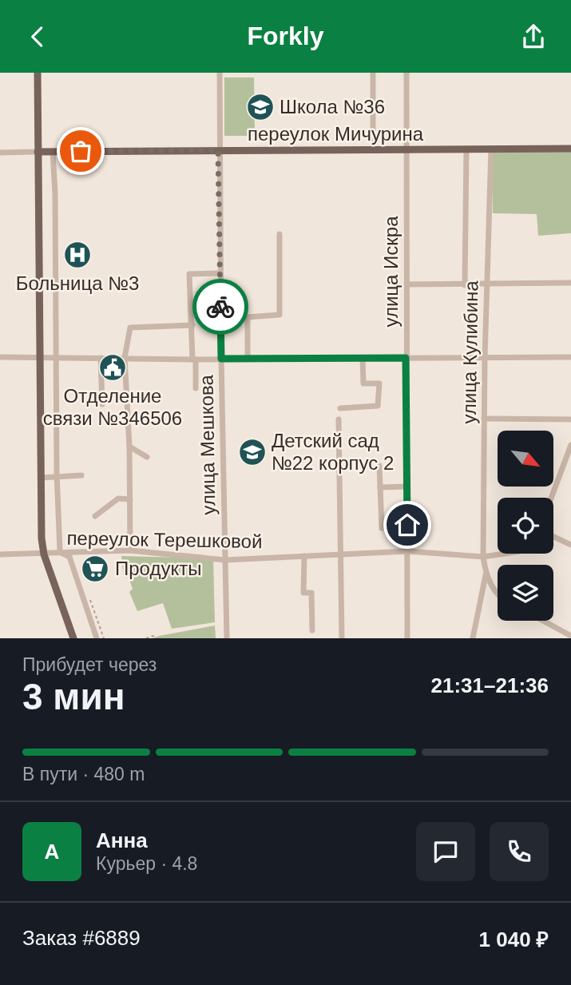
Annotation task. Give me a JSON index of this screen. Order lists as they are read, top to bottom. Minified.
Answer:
{"streets":{"main road":["переулок Мичурина"],"street":["улица Искра","улица Кулибина","улица Мешкова","переулок Терешковой"]},"crossings":[["переулок Мичурина","улица Искра"],["переулок Мичурина","улица Кулибина"],["переулок Мичурина","улица Мешкова"],["улица Искра","переулок Терешковой"],["улица Кулибина","переулок Терешковой"],["улица Мешкова","переулок Терешковой"]],"places":{"school or university":["Школа №36","Детский сад №22 корпус 2"],"hospital":["Больница №3"],"public building":["Отделение связи №346506"],"supermarket":["Продукты"]},"north":"bottom right","page":{"header":"Forkly","heading":["3 мин","Прибудет через","21:31–21:36"],"panel":["Анна","Курьер · 4.8","Заказ #6889","1 040 ₽"],"bar":"В пути · 480 m","round":"А"}}
